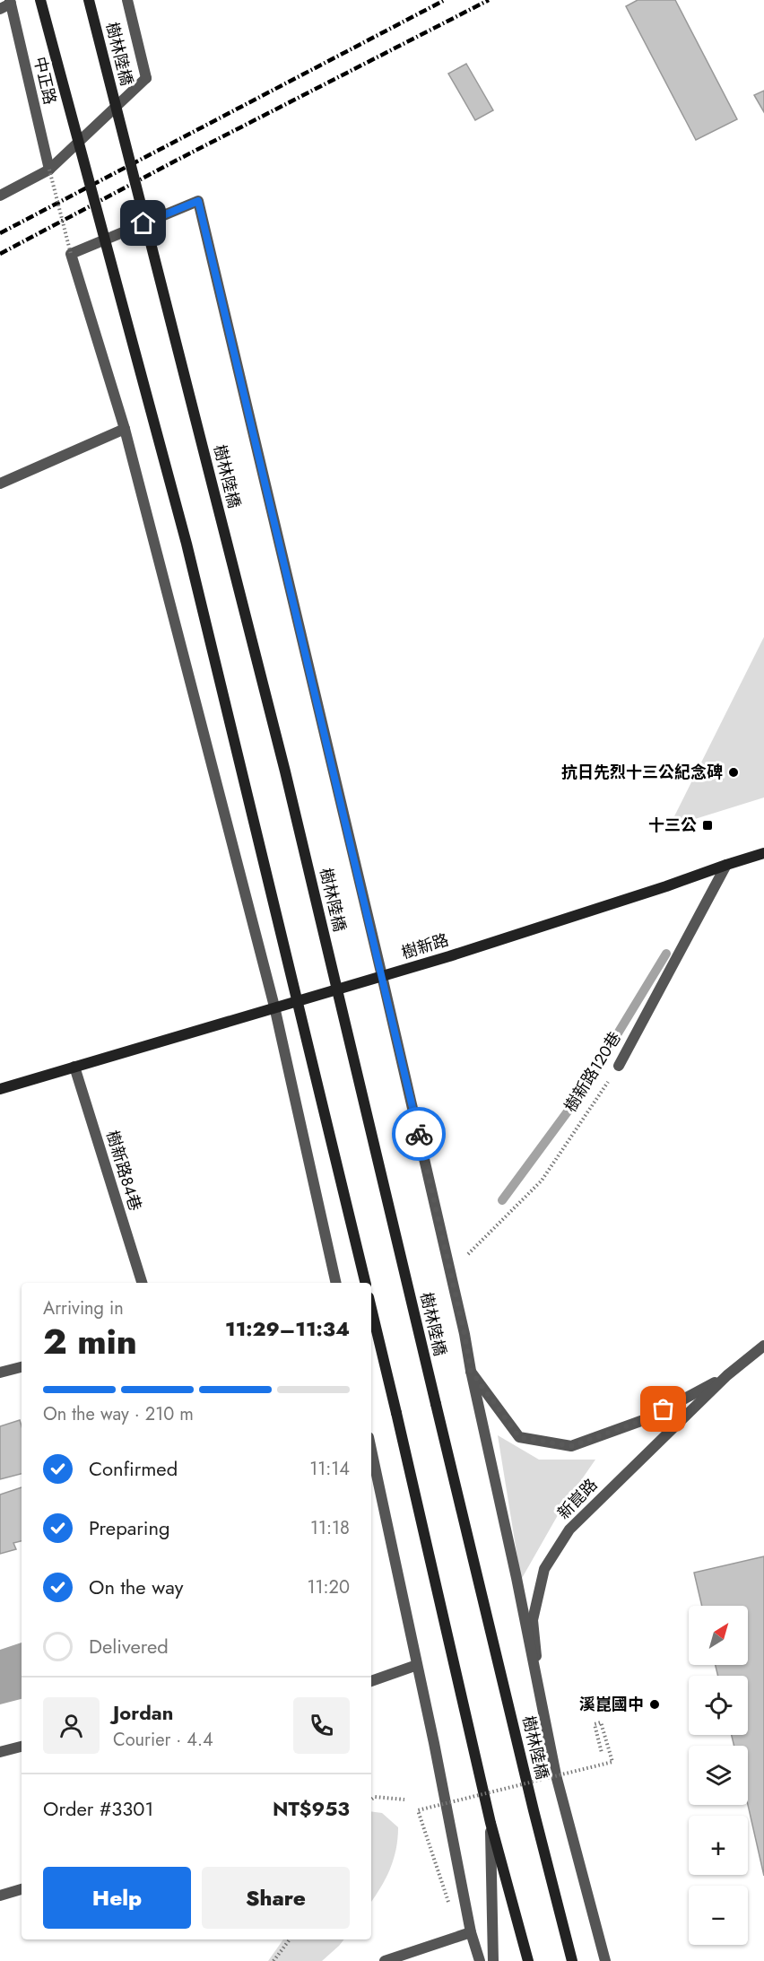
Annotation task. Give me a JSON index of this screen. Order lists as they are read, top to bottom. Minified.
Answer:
{"streets":{"main road":["樹林陸橋","樹新路"],"street":["中正路","樹新路120巷","樹新路84巷","新崑路"]},"crossings":[["樹新路","樹新路120巷"],["樹新路","樹新路84巷"]],"places":{"other":["抗日先烈十三公紀念碑","溪崑國中"],"transit":["十三公"]},"north":"top right","page":{"heading":["2 min","Arriving in","11:29–11:34"],"panel":["Jordan","Courier · 4.4","Order #3301","NT$953"],"bar":"On the way · 210 m","list":[["Confirmed","11:14"],["Preparing","11:18"],["On the way","11:20"],"Delivered"],"map_buttons":["+","−"],"buttons":["Help","Share"]}}
